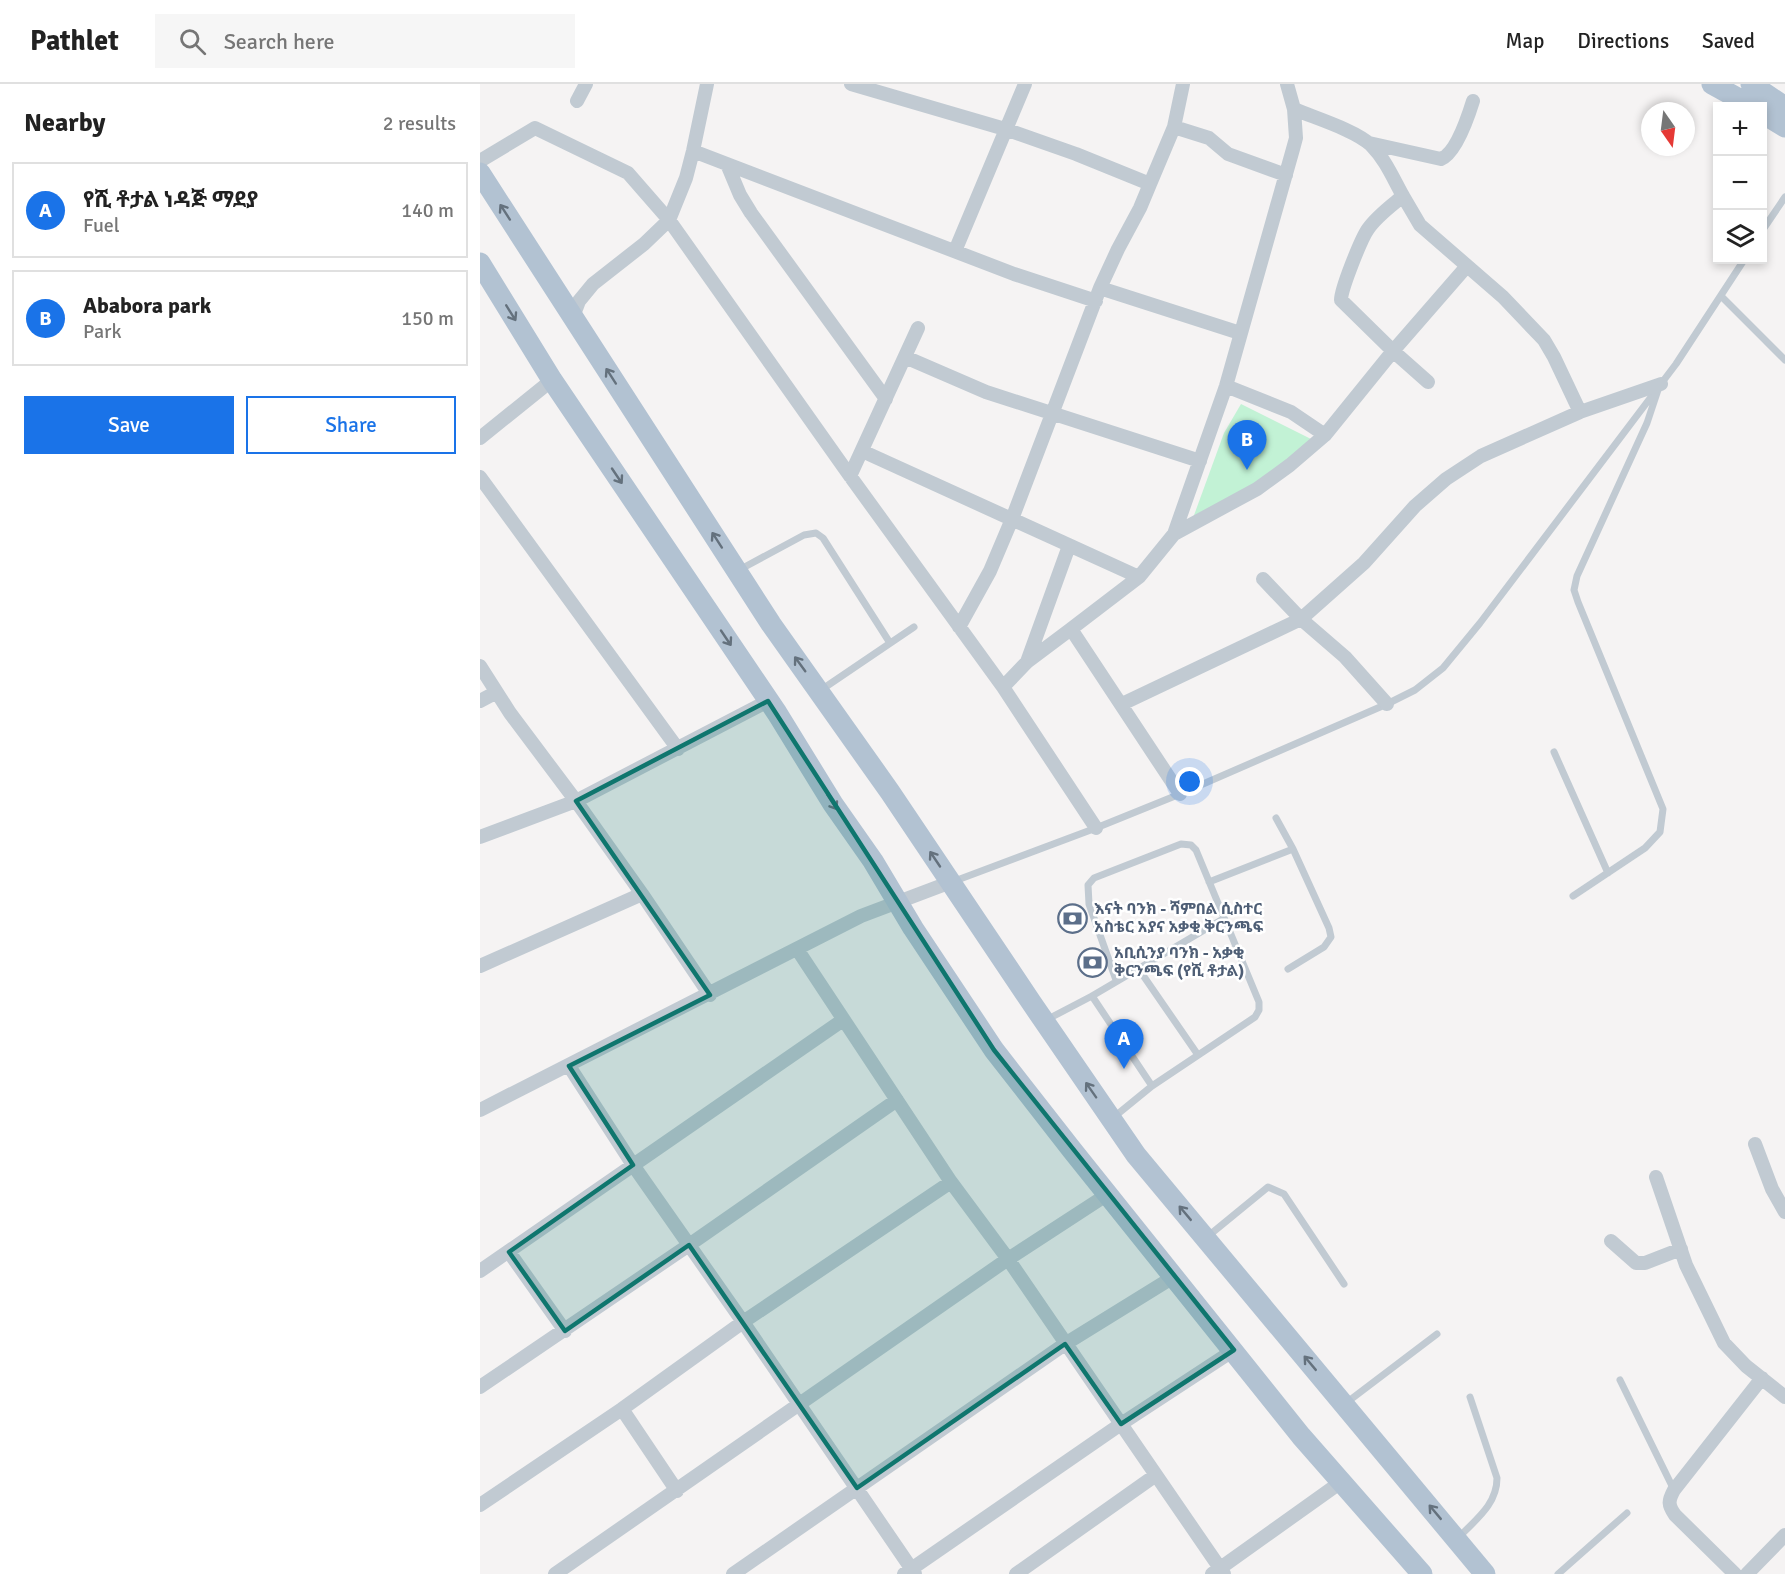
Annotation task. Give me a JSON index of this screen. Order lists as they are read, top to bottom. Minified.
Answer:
{"places":{"bank":["እናት ባንክ - ሻምበል ሲስተር አስቴር አያና አቃቂ ቅርንጫፍ","አቢሲንያ ባንክ - አቃቂ ቅርንጫፍ (የሺ ቶታል)"]},"north":"bottom","page":{"header":"Pathlet","search":"Search here","nav":["Map","Directions","Saved"],"heading":["Nearby","2 results"],"map_buttons":["+","−"],"list":[{"mark":"A","name":"የሺ ቶታል ነዳጅ ማደያ","note":"Fuel","value":"140 m"},{"mark":"B","name":"Ababora park","note":"Park","value":"150 m"}],"buttons":["Save","Share"],"pins":["B","A"]}}
